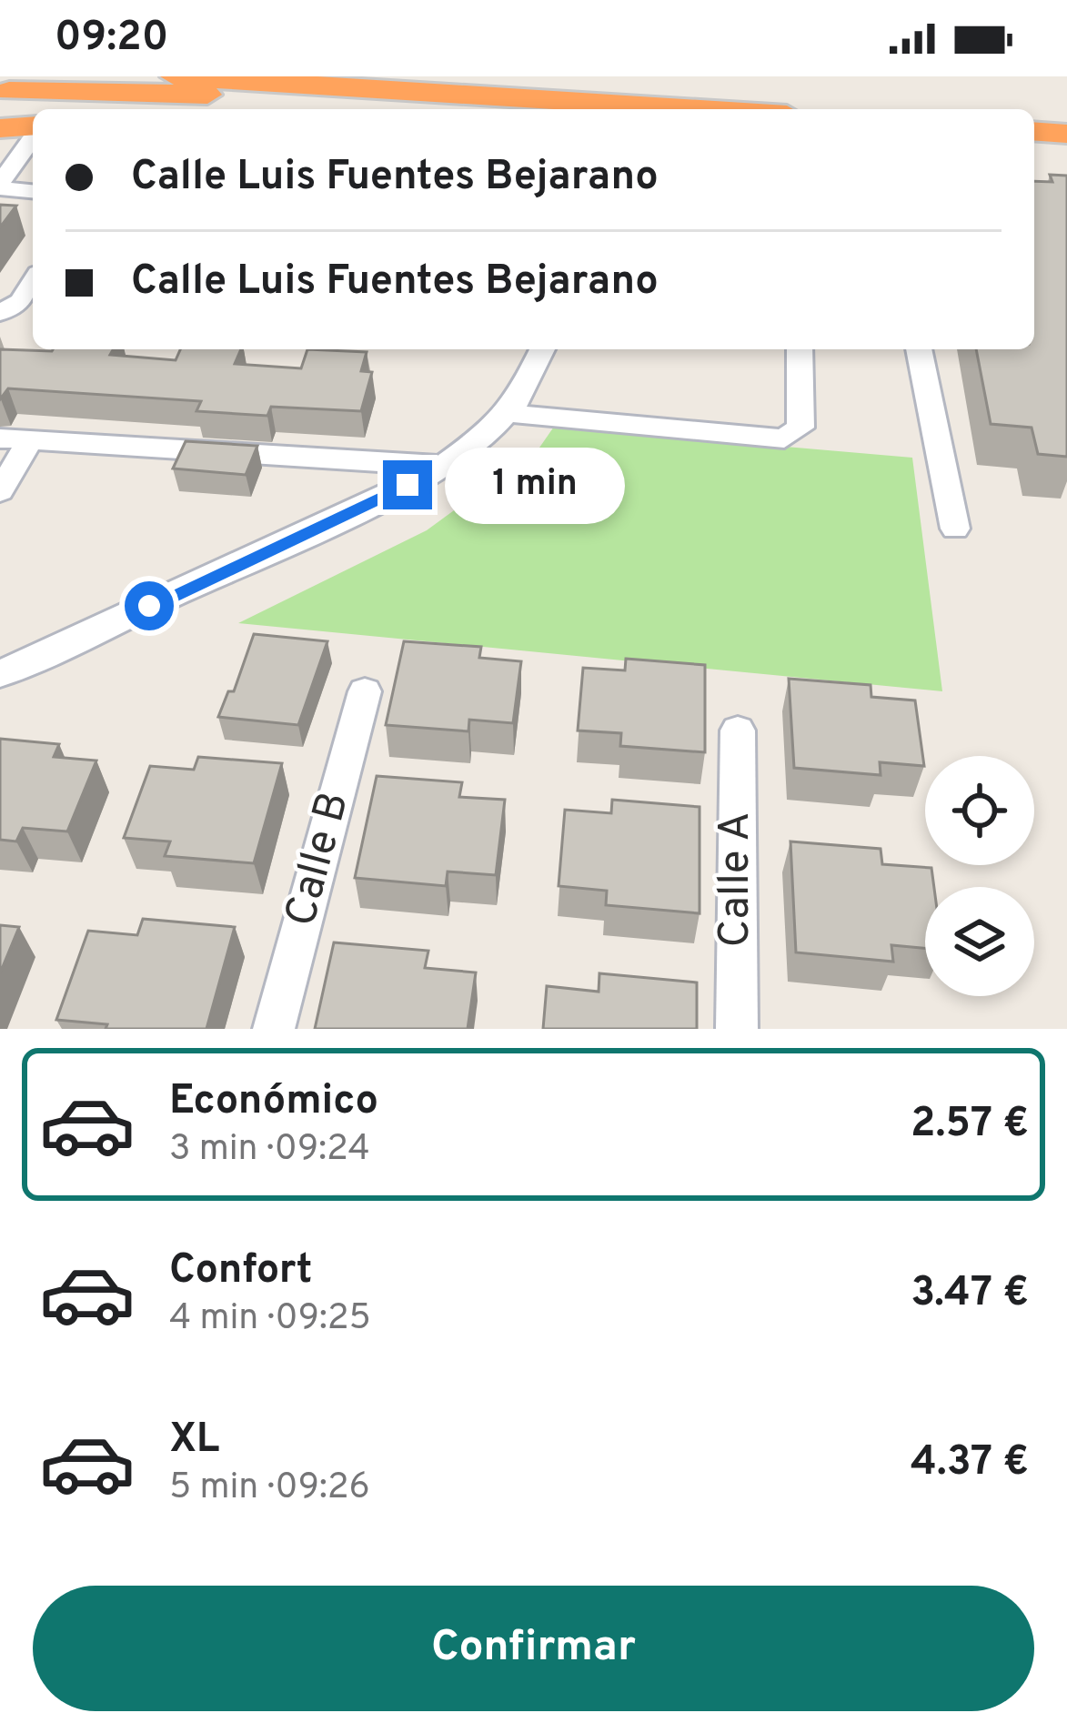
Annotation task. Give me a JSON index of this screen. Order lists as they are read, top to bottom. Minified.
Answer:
{"streets":{"street":["Calle B","Calle A"]},"page":{"status":"09:20","banner":["Calle Luis Fuentes Bejarano","Calle Luis Fuentes Bejarano"],"bubble":"1 min","list":[{"name":"Económico","note":"3 min · 09:24","value":"2.57 €"},{"name":"Confort","note":"4 min · 09:25","value":"3.47 €"},{"name":"XL","note":"5 min · 09:26","value":"4.37 €"}],"buttons":"Confirmar"}}
